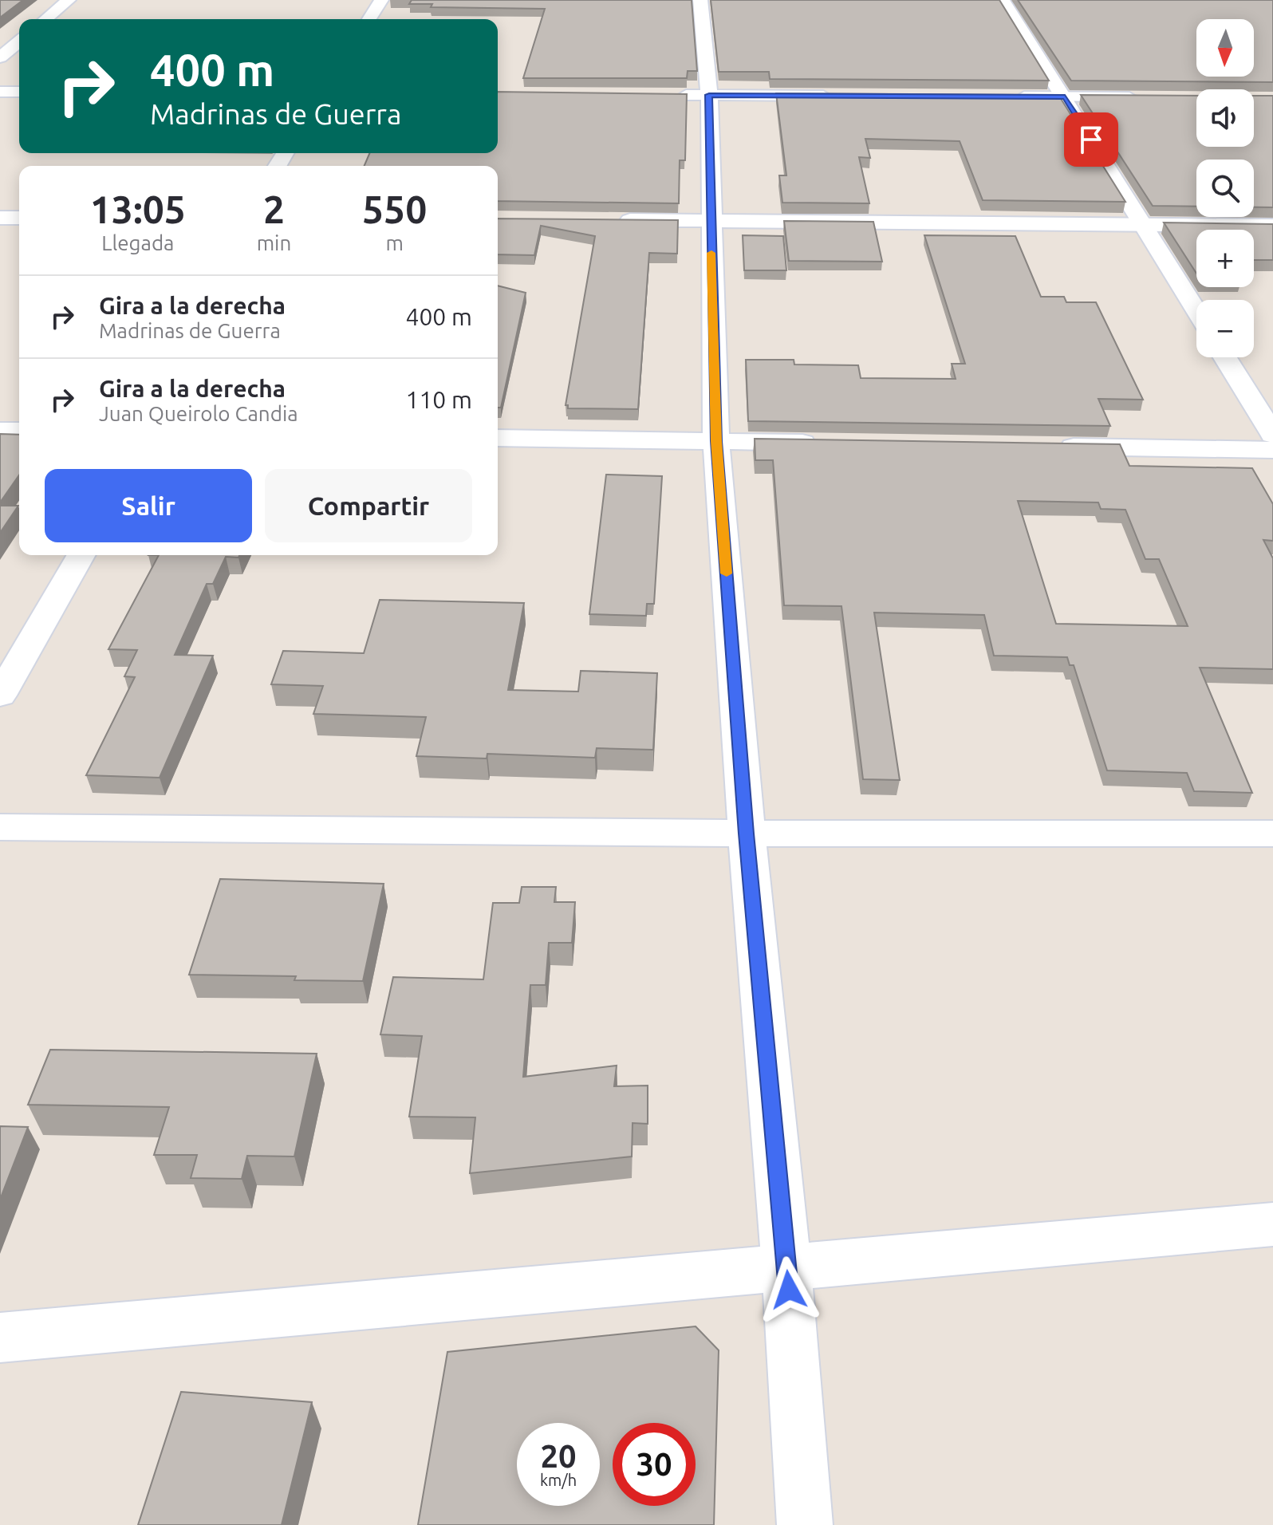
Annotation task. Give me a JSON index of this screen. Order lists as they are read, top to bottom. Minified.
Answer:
{"north":"bottom","page":{"map_buttons":["+","−"],"turn":["400 m","Madrinas de Guerra"],"eta":["13:05","Llegada","2","min","550","m"],"list":[{"name":"Gira a la derecha","note":"Madrinas de Guerra","value":"400 m"},{"name":"Gira a la derecha","note":"Juan Queirolo Candia","value":"110 m"}],"buttons":["Salir","Compartir"],"speed":"20 km/h","limit":"30"}}
